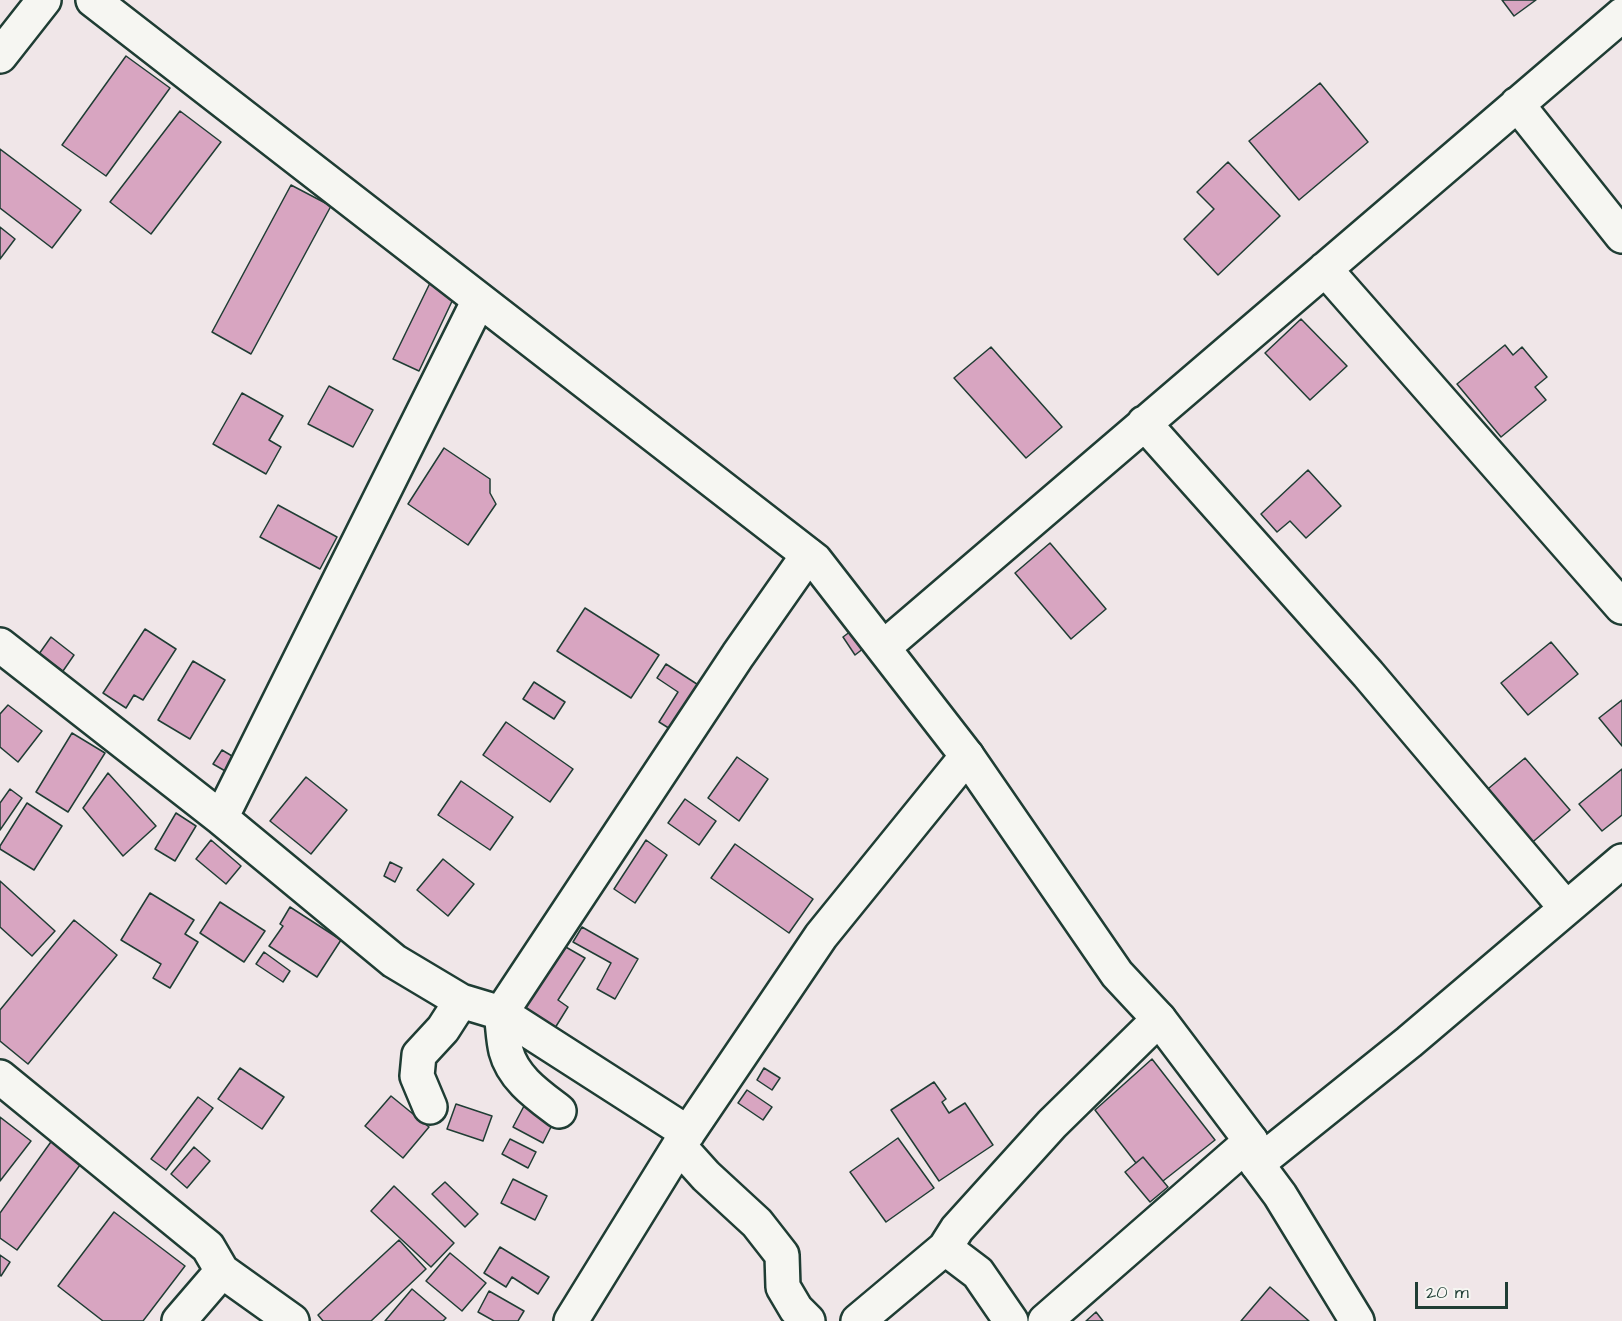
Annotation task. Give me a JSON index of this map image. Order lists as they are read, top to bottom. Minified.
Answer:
{"scale_bar":"20 m"}
